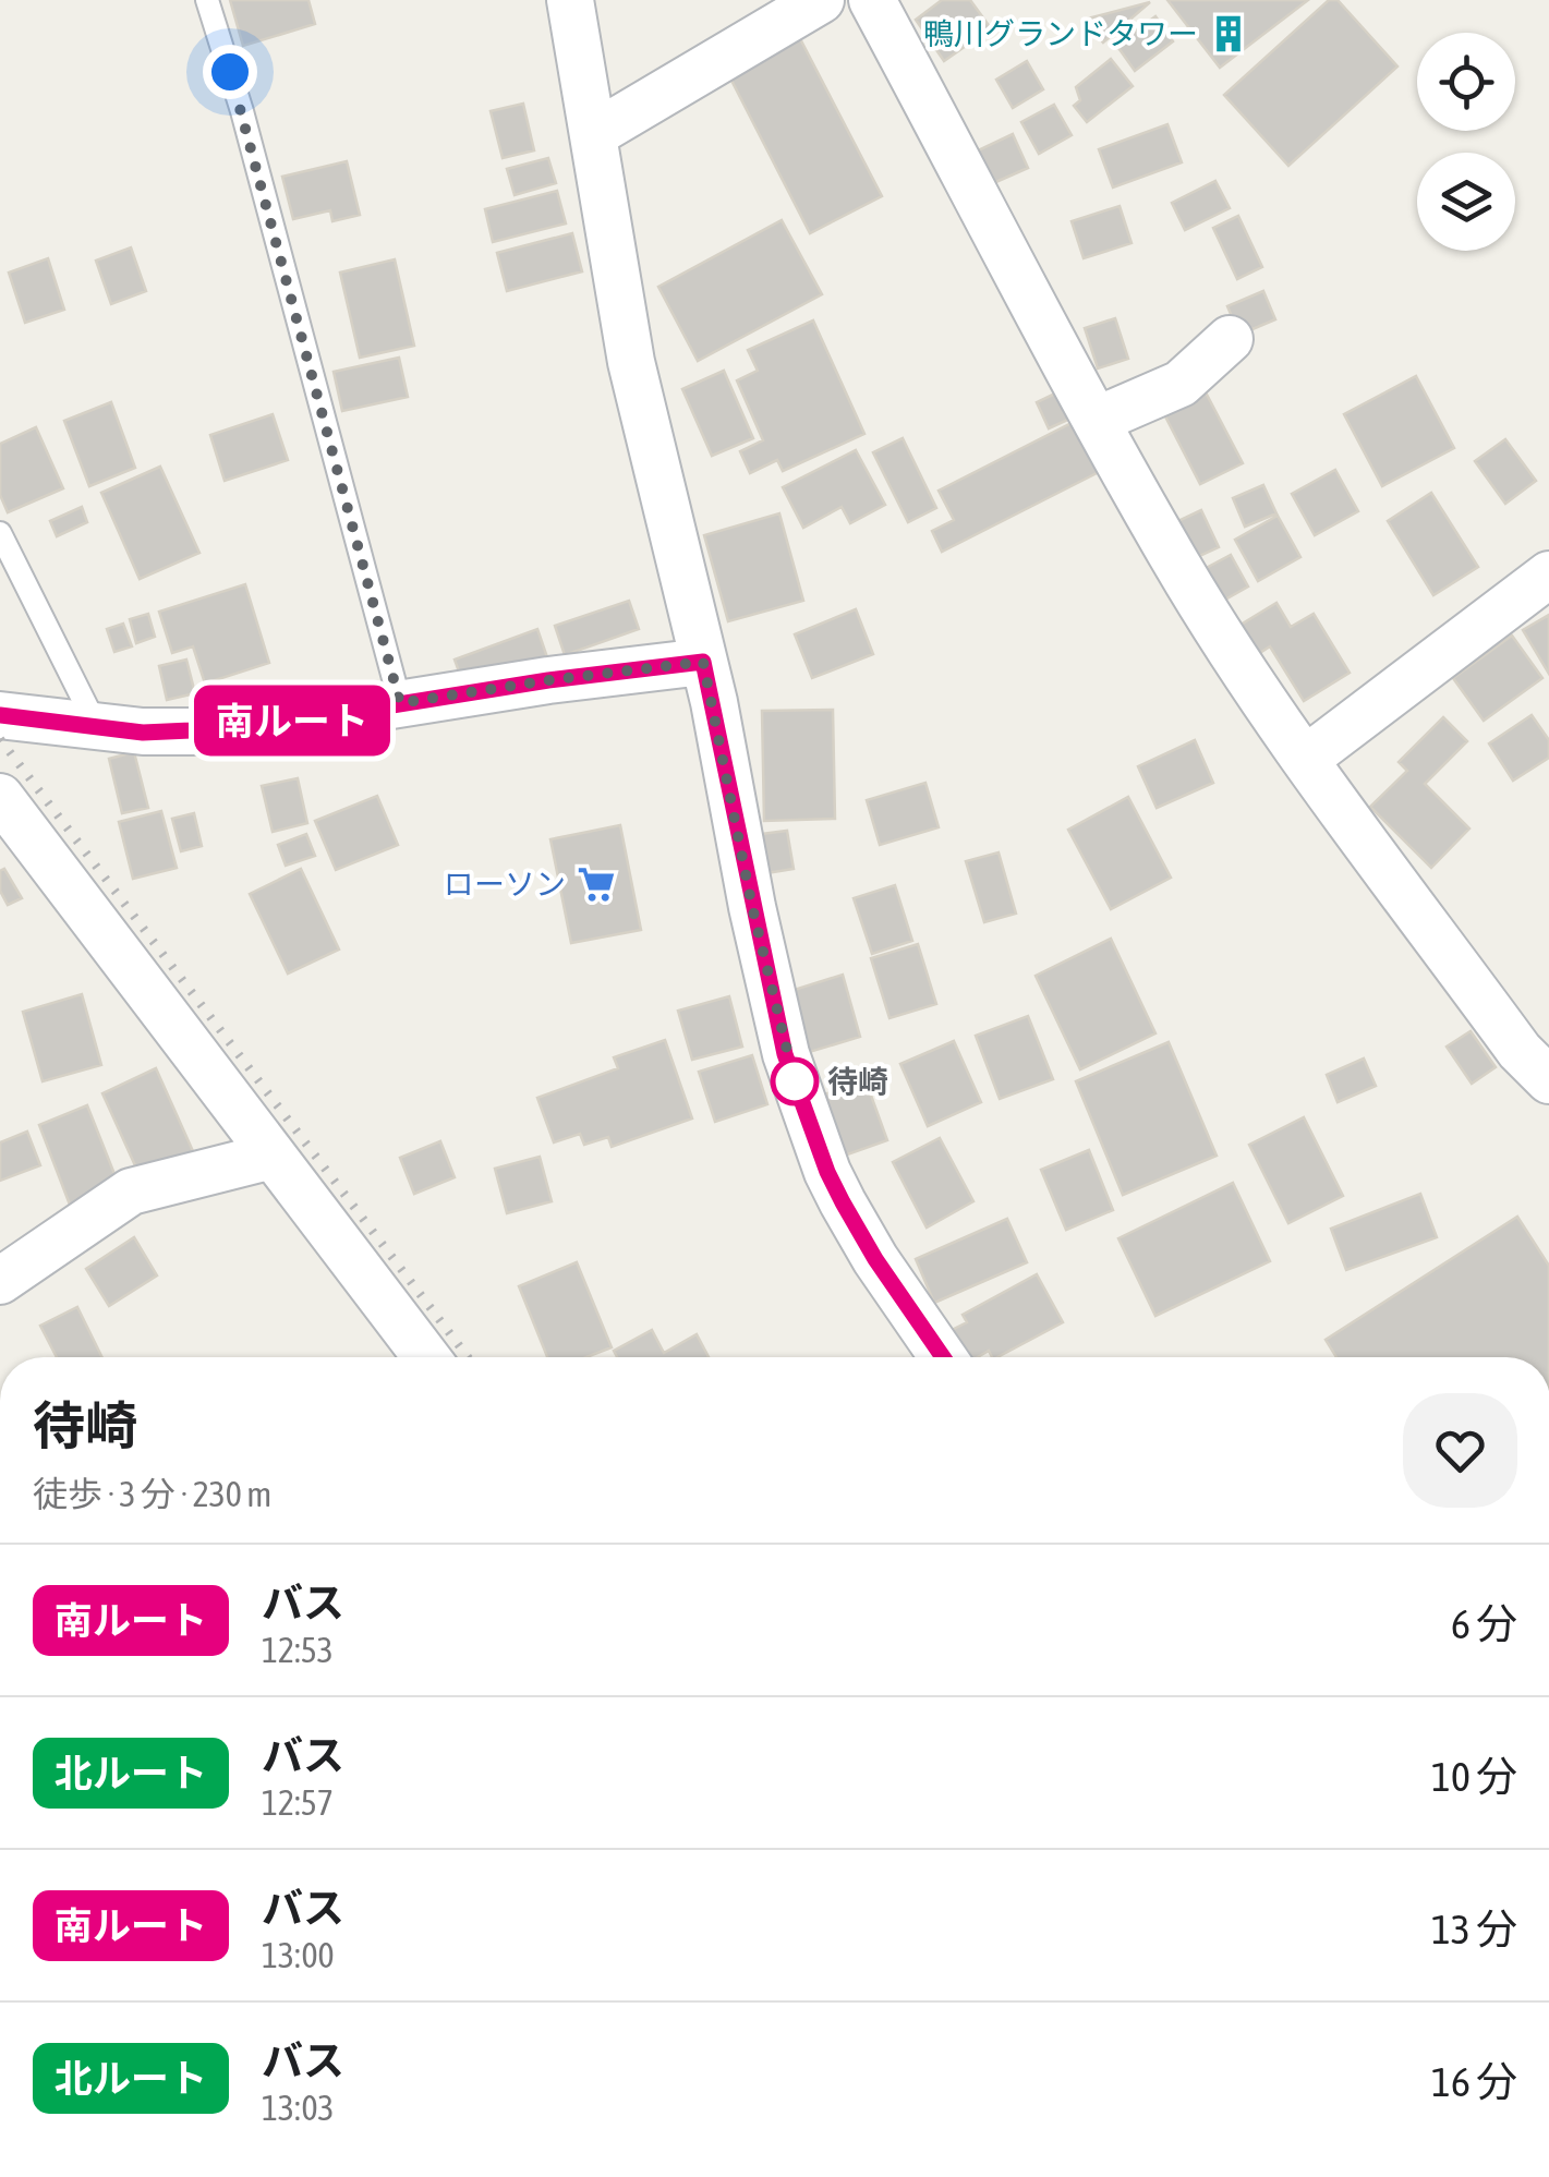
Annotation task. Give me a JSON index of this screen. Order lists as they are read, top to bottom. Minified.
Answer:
{"places":{"building":["鴨川グランドタワー"],"supermarket":["ローソン"],"other":["待崎"]},"lines":["bus line 南ルート"],"page":{"on_map":"南ルート","heading":["待崎","徒歩 · 3 分 · 230 m"],"list":[{"mark":"南ルート","name":"バス","note":"12:53","value":"6 分"},{"mark":"北ルート","name":"バス","note":"12:57","value":"10 分"},{"mark":"南ルート","name":"バス","note":"13:00","value":"13 分"},{"mark":"北ルート","name":"バス","note":"13:03","value":"16 分"}]}}
